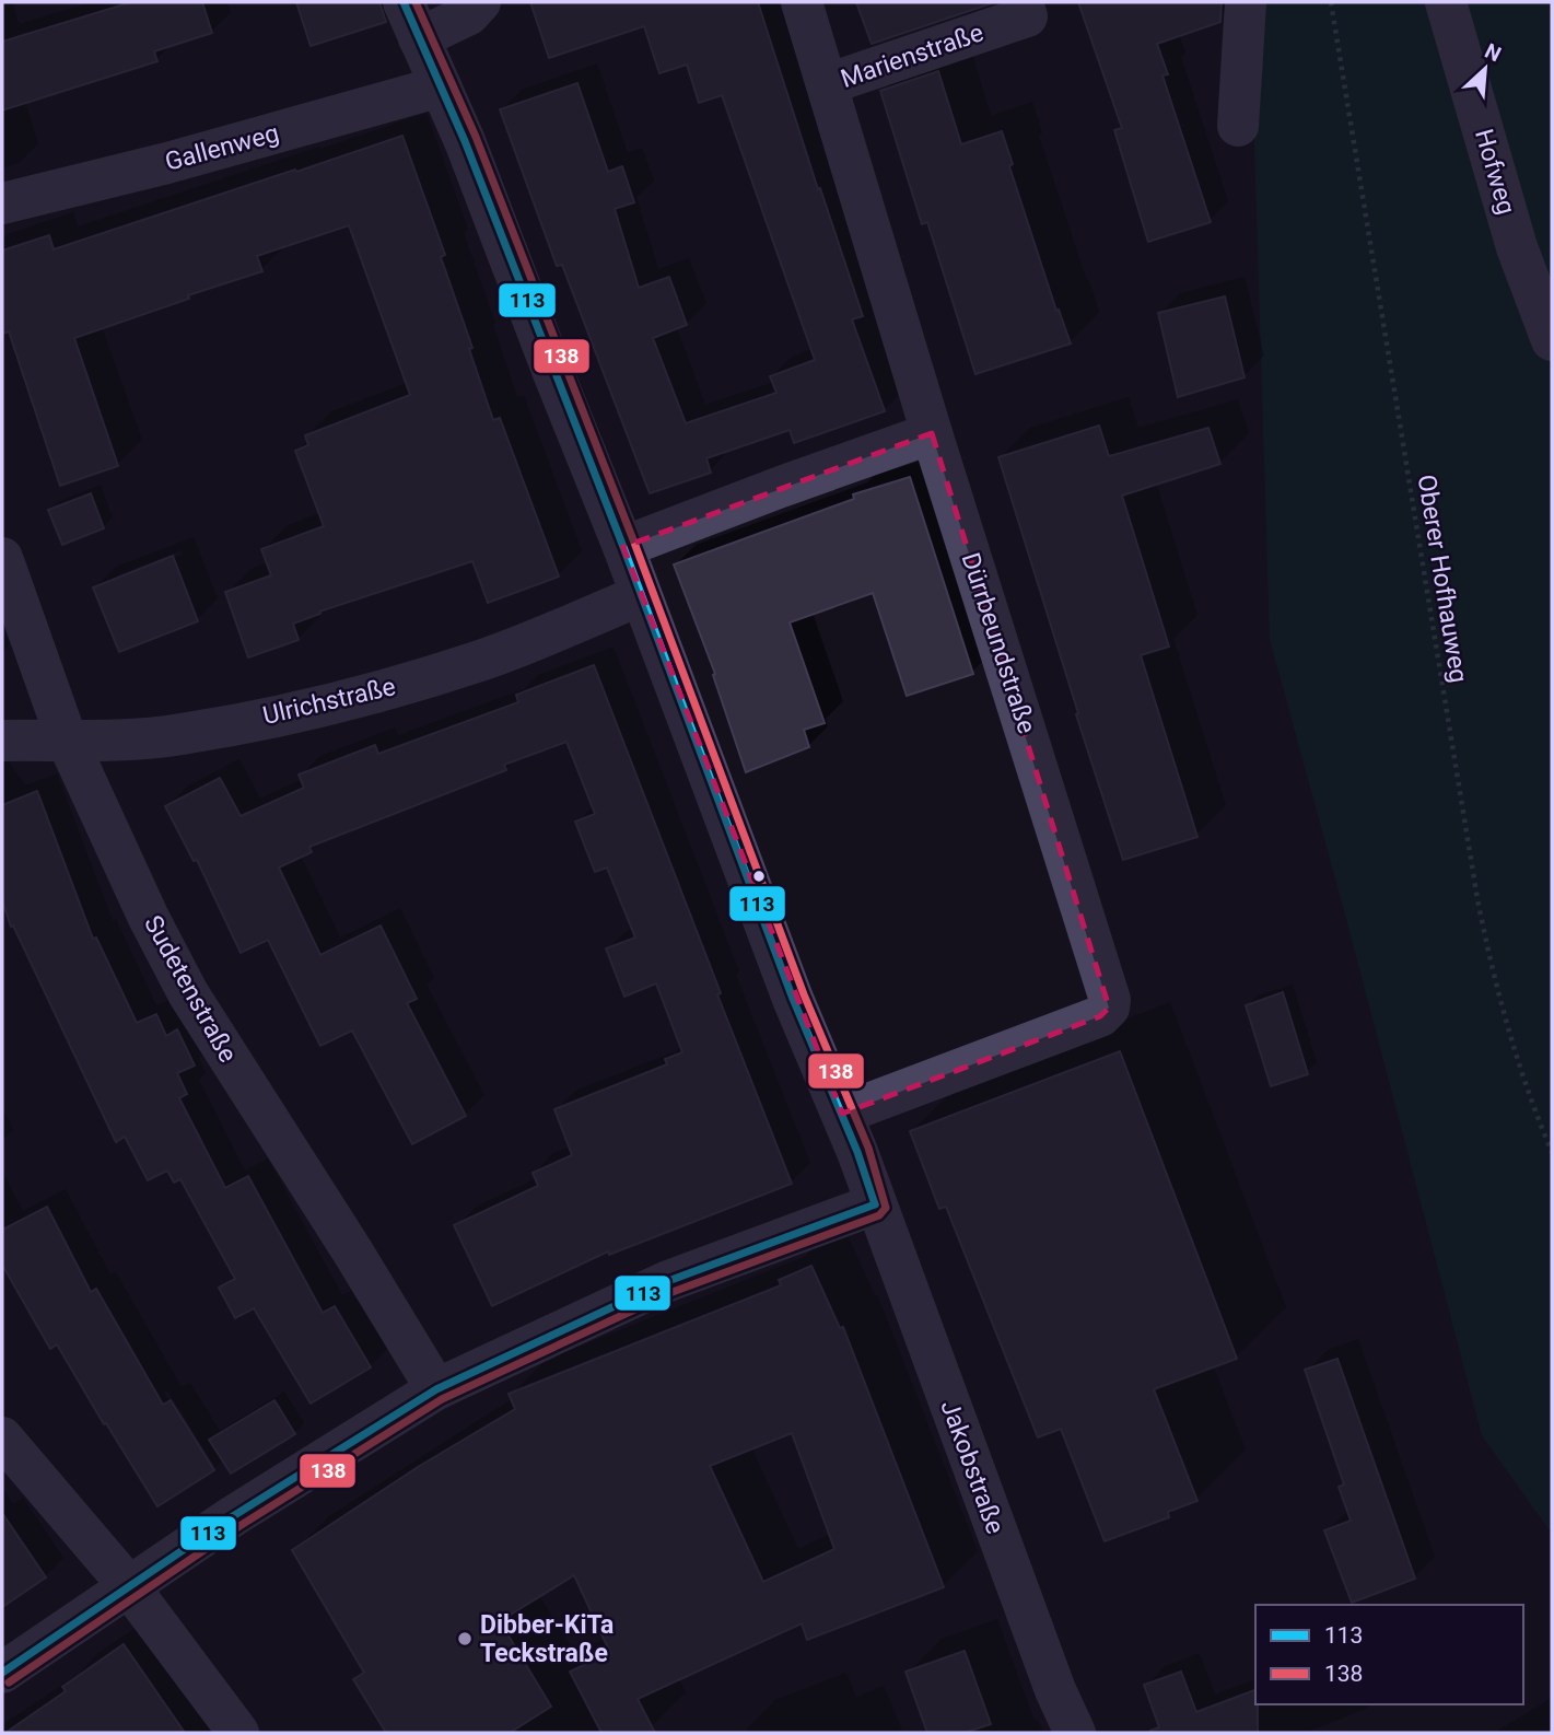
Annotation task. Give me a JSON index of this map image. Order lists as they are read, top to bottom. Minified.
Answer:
{"streets":{"street":["Marienstraße","Gallenweg","Hofweg","Dürrbeundstraße","Ulrichstraße","Sudetenstraße","Jakobstraße"],"path":["Oberer Hofhauweg"]},"crossings":[["Marienstraße","Dürrbeundstraße"],["Gallenweg","Jakobstraße"],["Dürrbeundstraße","Jakobstraße"],["Ulrichstraße","Sudetenstraße"],["Ulrichstraße","Jakobstraße"]],"places":["Dibber-KiTa Teckstraße"],"lines":["transit line 113","transit line 138"],"legend":["113","138"],"north":"top right"}
